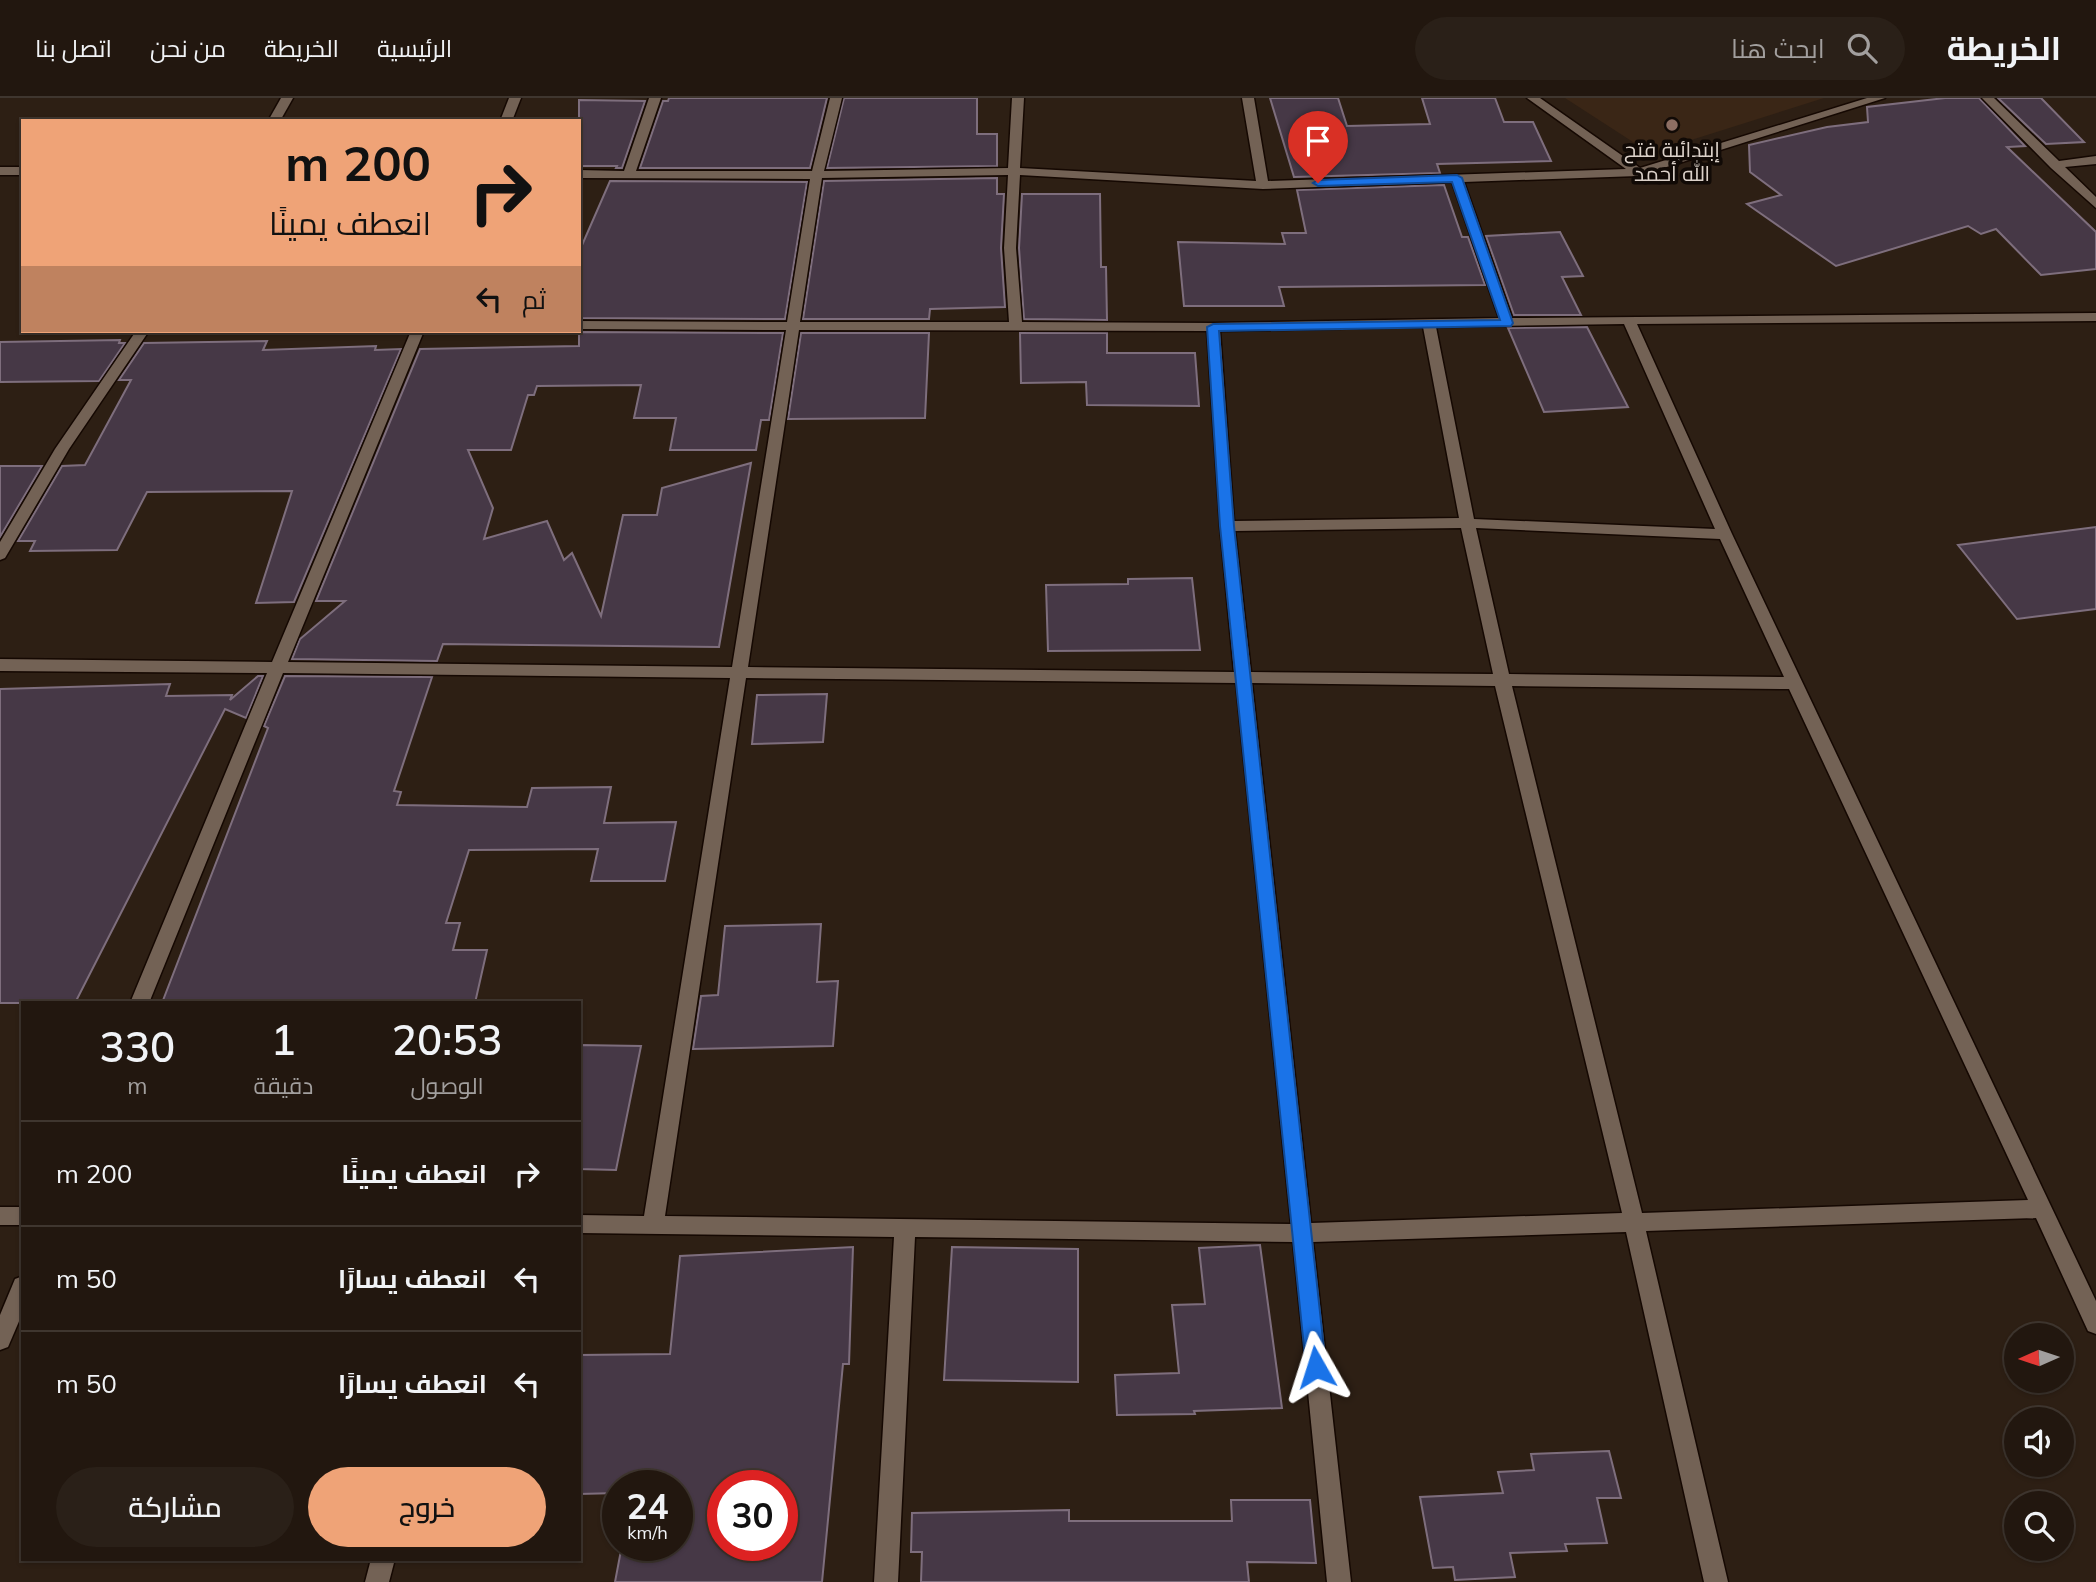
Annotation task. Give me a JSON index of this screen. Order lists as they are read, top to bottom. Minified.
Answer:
{"places":["إبتدائية فتح الله أحمد"],"north":"left","page":{"header":"الخريطة","search":"ابحث هنا","nav":["الرئيسية","الخريطة","من نحن","اتصل بنا"],"turn":["200 m","انعطف يمينًا"],"then":"ثم","eta":["20:53","الوصول","1","دقيقة","330","m"],"list":[{"name":"انعطف يمينًا","value":"200 m"},{"name":"انعطف يسارًا","value":"50 m"},{"name":"انعطف يسارًا","value":"50 m"}],"buttons":["خروج","مشاركة"],"speed":"24 km/h","limit":"30"}}
